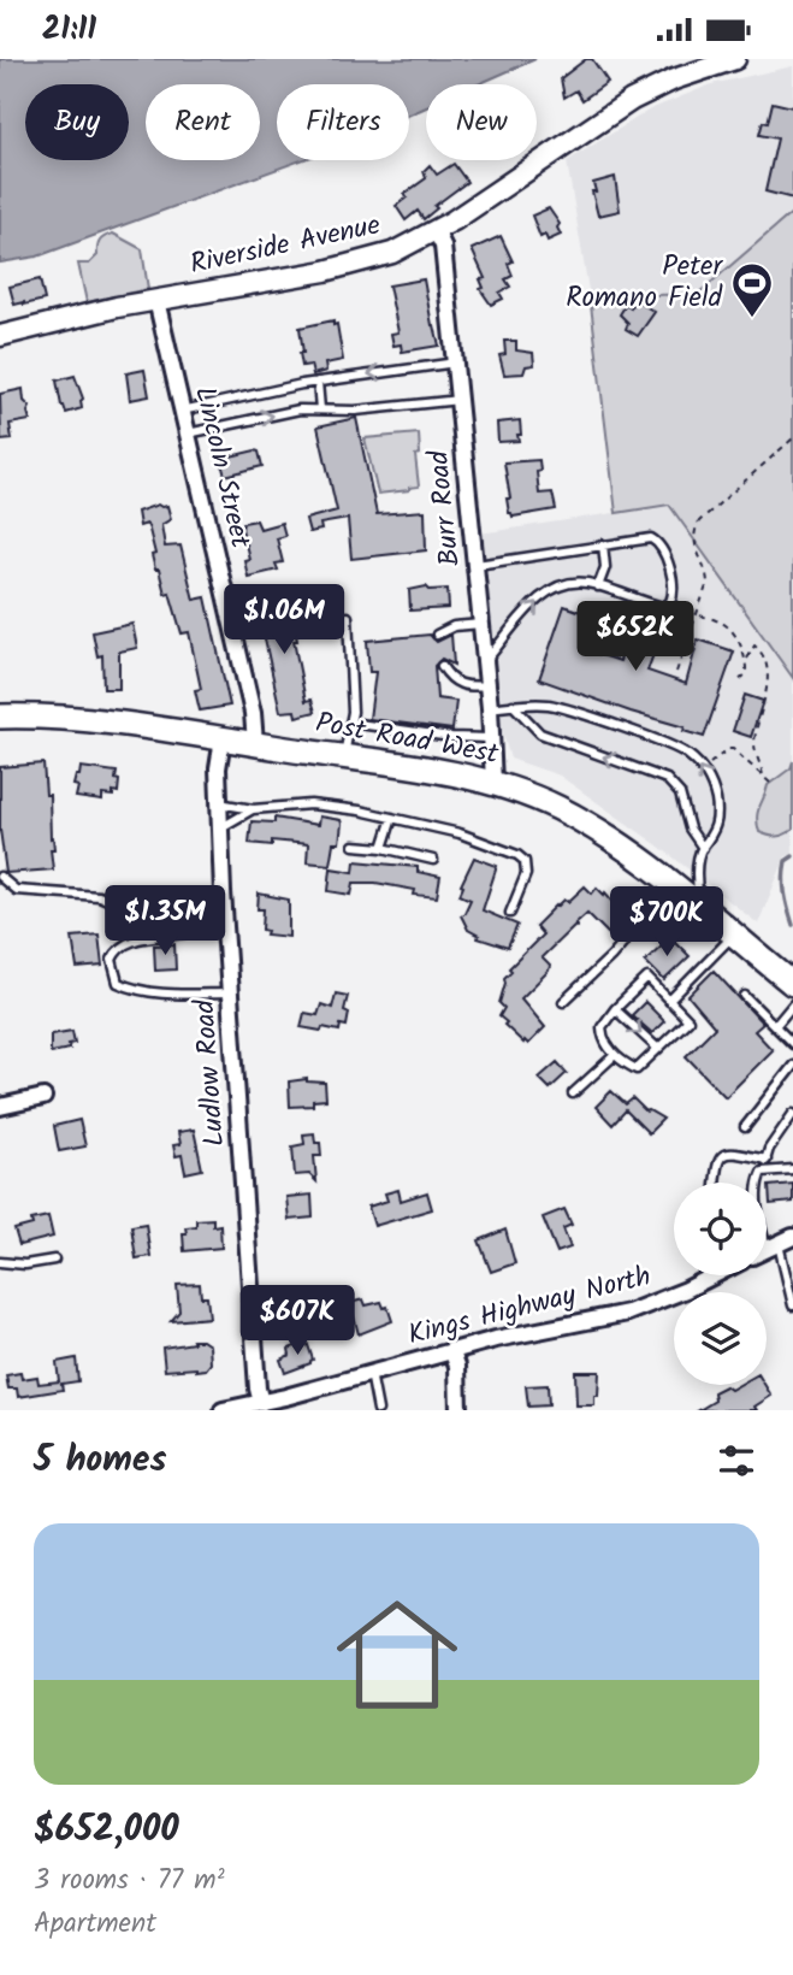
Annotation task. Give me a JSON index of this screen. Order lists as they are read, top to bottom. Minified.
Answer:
{"streets":{"main road":["Riverside Avenue","Post Road West"],"street":["Lincoln Street","Burr Road","Ludlow Road","Kings Highway North"]},"crossings":[["Riverside Avenue","Lincoln Street"],["Riverside Avenue","Burr Road"],["Lincoln Street","Post Road West"],["Burr Road","Post Road West"],["Post Road West","Ludlow Road"],["Ludlow Road","Kings Highway North"]],"places":{"sports":["Peter Romano Field"]},"page":{"status":"21:11","chip":["Buy","Rent","Filters","New"],"price":["$1.06M","$652K","$1.35M","$700K","$607K"],"heading":"5 homes","list":[{"name":"$652,000","note":"3 rooms · 77 m² · Apartment"}]}}
